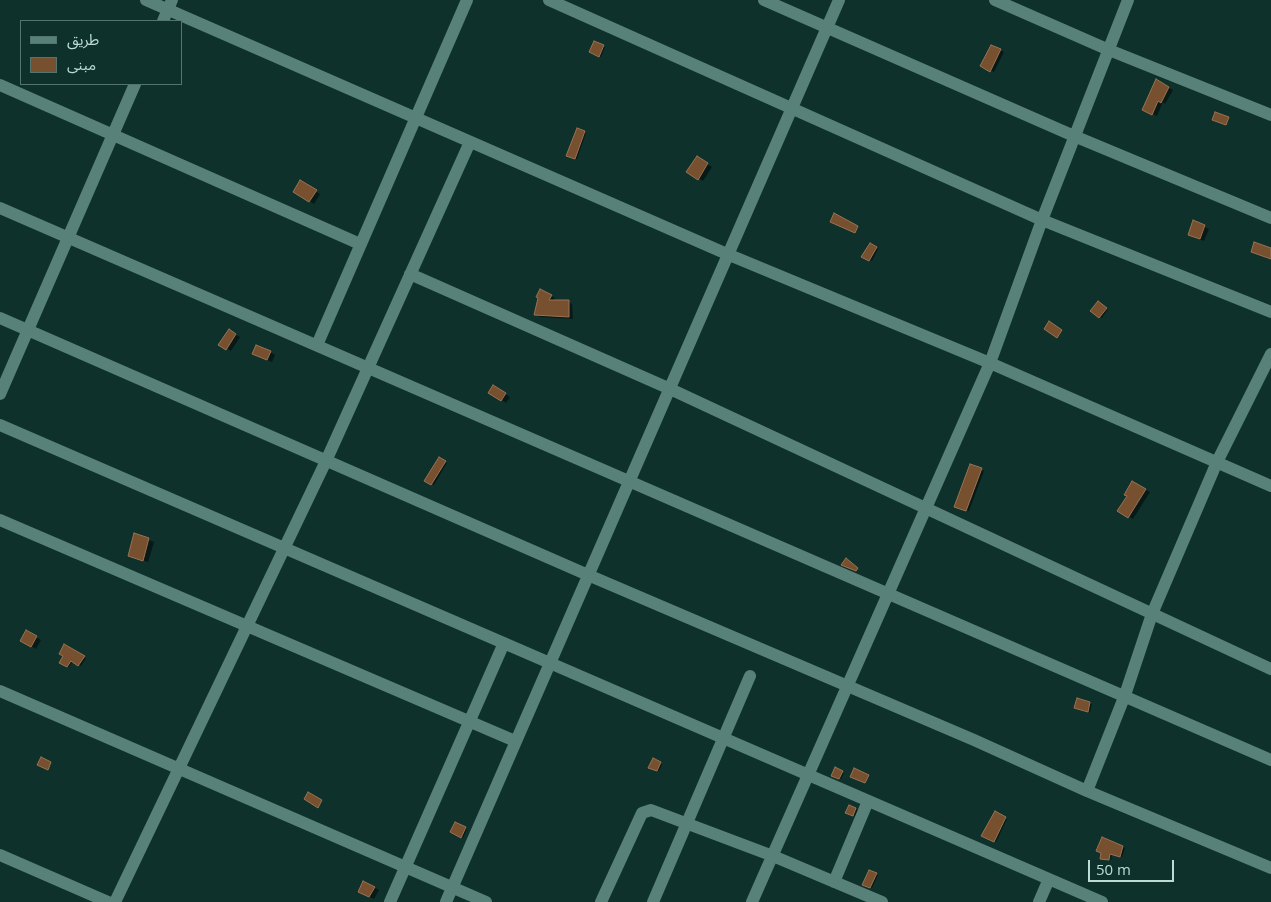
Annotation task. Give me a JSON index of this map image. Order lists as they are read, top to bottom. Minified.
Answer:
{"legend":["طريق","مبنى"],"scale_bar":"50 m"}
